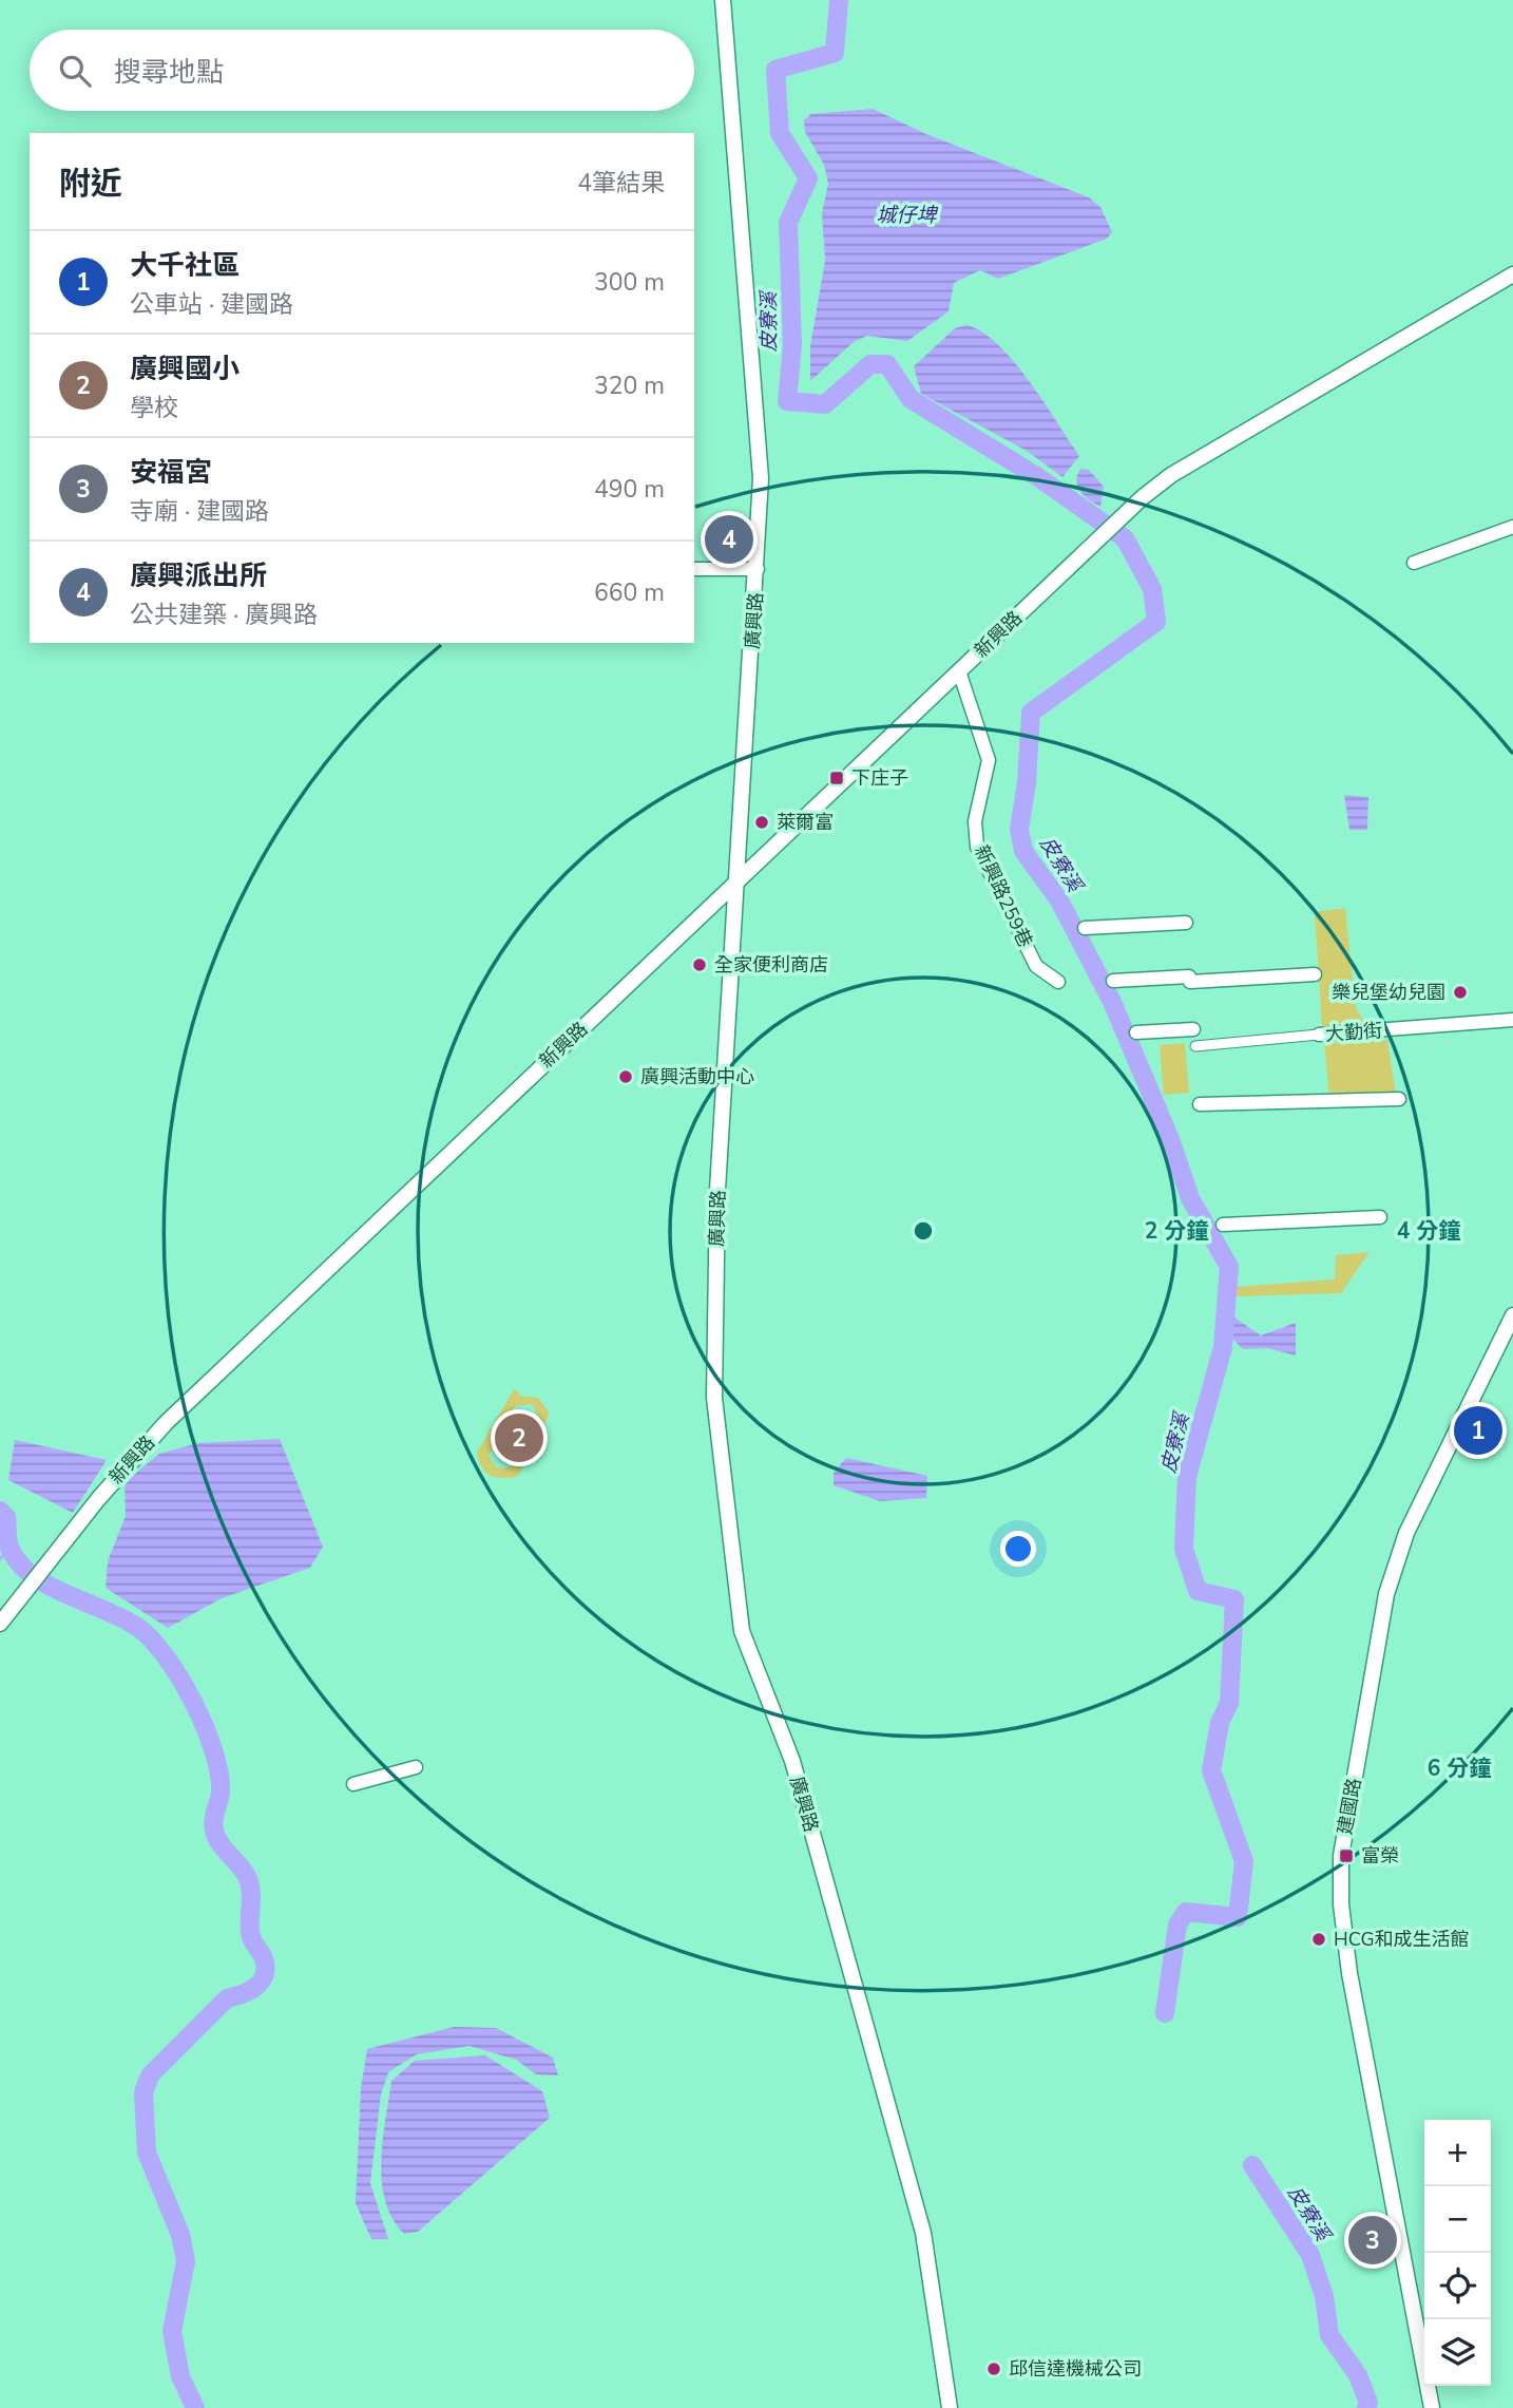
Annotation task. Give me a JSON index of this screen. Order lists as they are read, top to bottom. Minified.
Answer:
{"streets":{"street":["廣興路","新興路","新興路259巷","大勤街","建國路"]},"crossings":[["廣興路","新興路"],["新興路","新興路259巷"]],"water":["城仔埤","皮寮溪"],"places":{"transit":["下庄子","富榮"],"other":["萊爾富","全家便利商店","樂兒堡幼兒園","廣興活動中心","HCG和成生活館","邱信達機械公司"]},"page":{"search":"搜尋地點","heading":["附近","4筆結果"],"list":[{"mark":"1","name":"大千社區","note":"公車站 · 建國路","value":"300 m"},{"mark":"2","name":"廣興國小","note":"學校","value":"320 m"},{"mark":"3","name":"安福宮","note":"寺廟 · 建國路","value":"490 m"},{"mark":"4","name":"廣興派出所","note":"公共建築 · 廣興路","value":"660 m"}],"pins":["4","1","2","3"],"map_buttons":["+","−"]},"rings":["2 分鐘","4 分鐘","6 分鐘"]}
